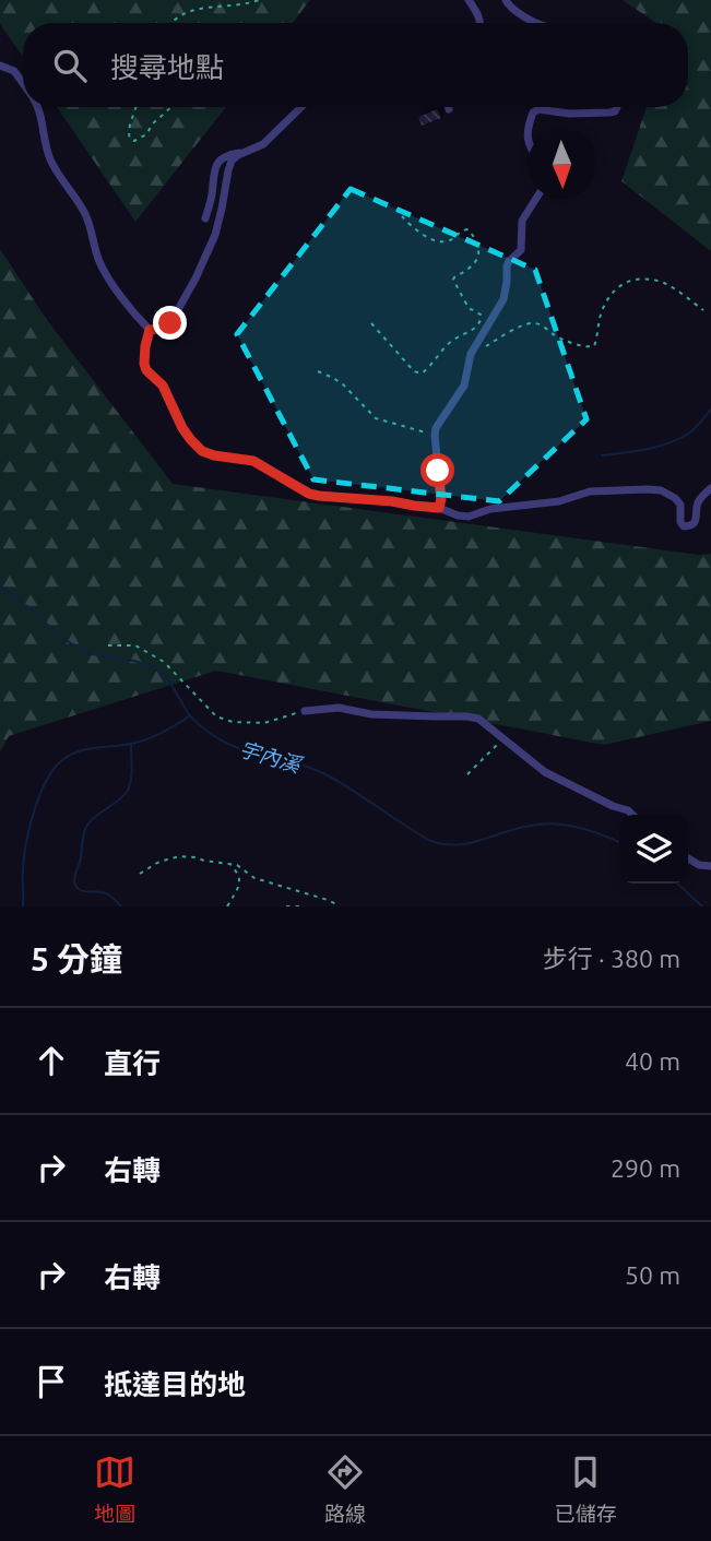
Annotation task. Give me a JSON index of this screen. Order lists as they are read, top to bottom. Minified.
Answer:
{"water":["宇內溪"],"north":"bottom","page":{"search":"搜尋地點","heading":["5 分鐘","步行 · 380 m"],"list":[["直行","40 m"],["右轉","290 m"],["右轉","50 m"],"抵達目的地"],"nav":["地圖","路線","已儲存"]}}
